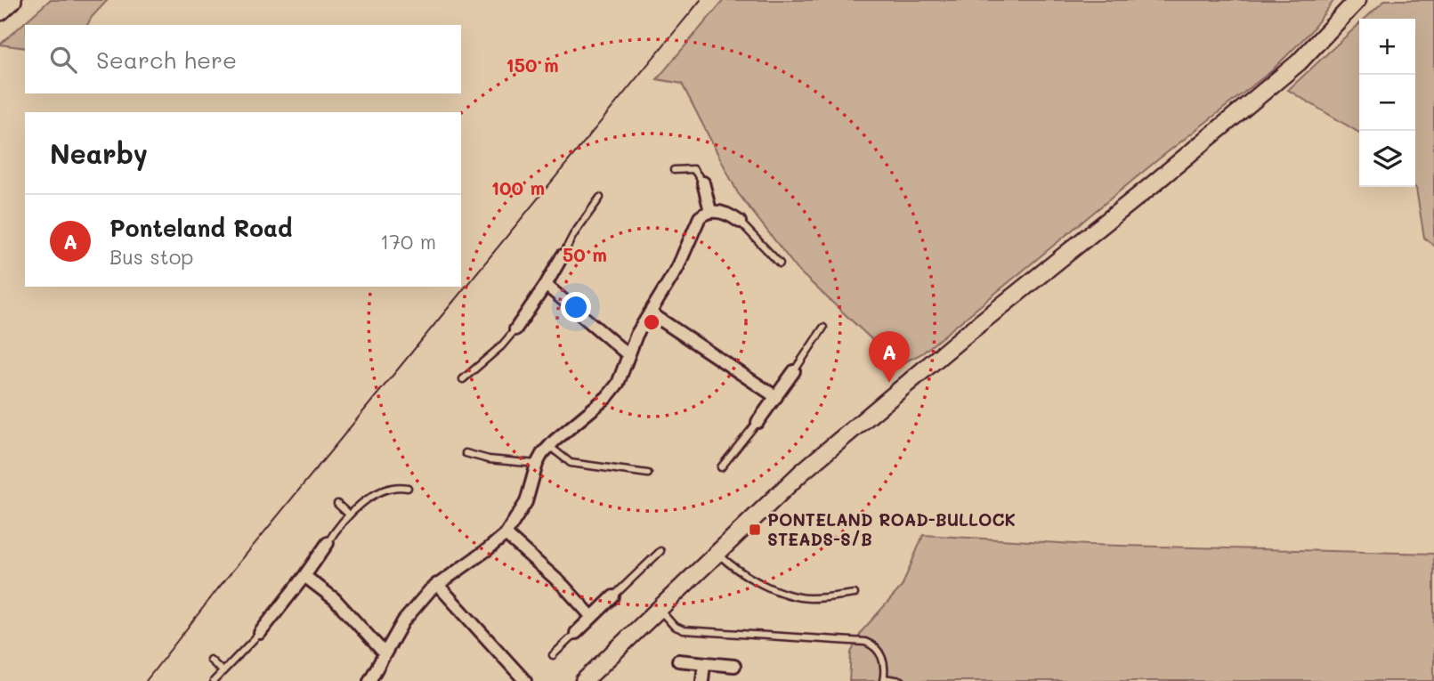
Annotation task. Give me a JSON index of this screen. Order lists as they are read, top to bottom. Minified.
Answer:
{"places":{"transit":["PONTELAND ROAD-BULLOCK STEADS-S/B"]},"page":{"map_buttons":["+","−"],"search":"Search here","heading":"Nearby","list":[{"mark":"A","name":"Ponteland Road","note":"Bus stop","value":"170 m"}],"pins":"A"},"rings":["150 m","100 m","50 m"]}
